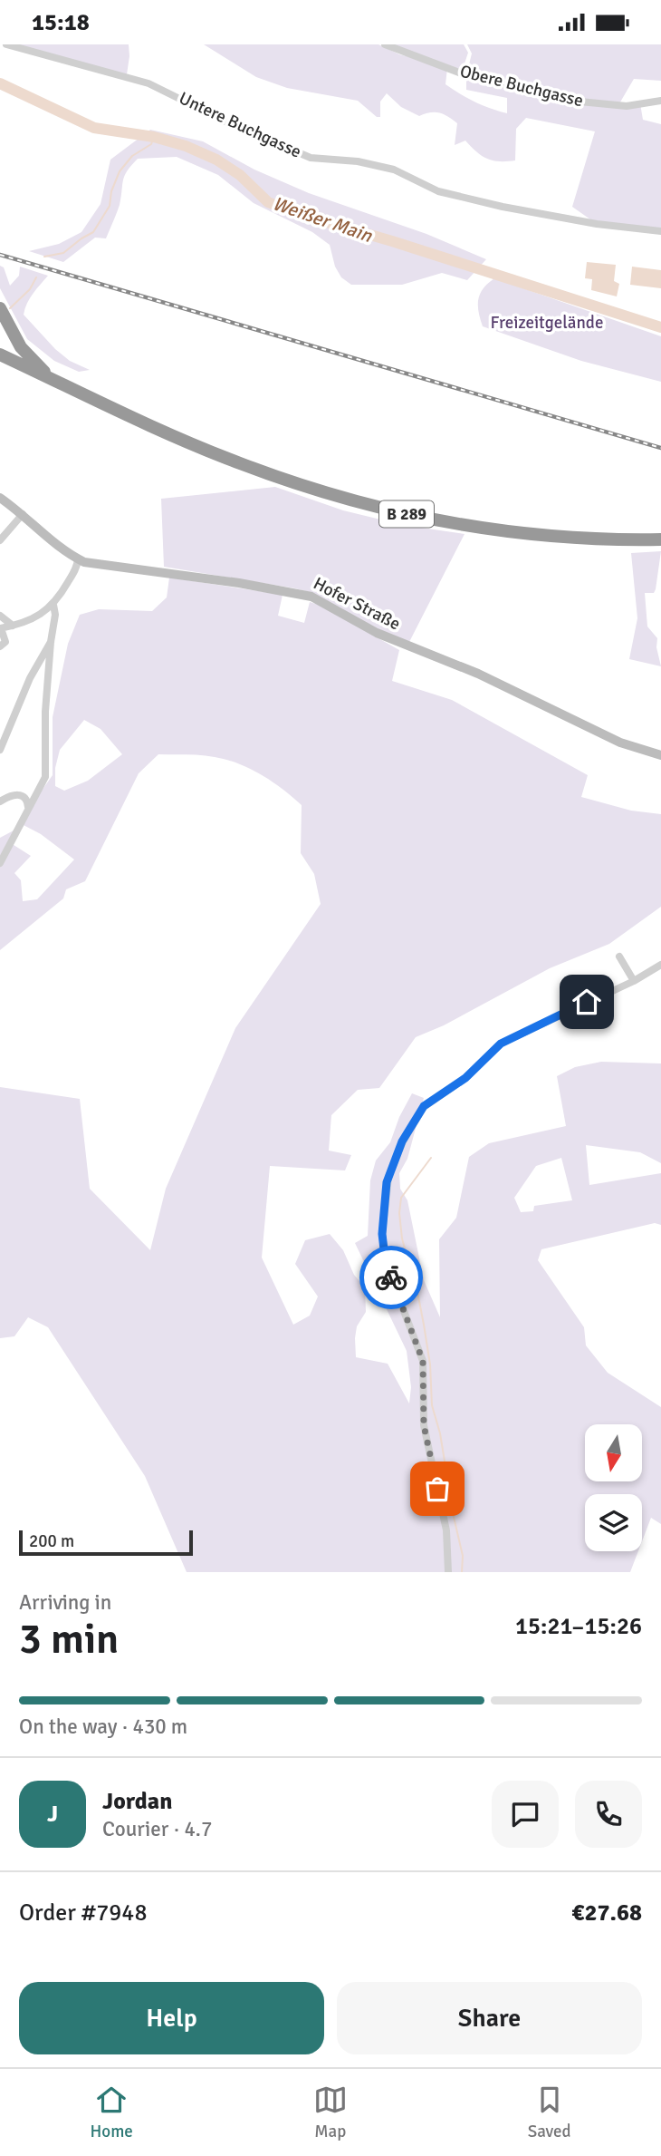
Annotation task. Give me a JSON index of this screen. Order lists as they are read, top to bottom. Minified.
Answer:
{"streets":{"highway":["B 289"],"street":["Obere Buchgasse","Untere Buchgasse","Hofer Straße"]},"water":["Weißer Main"],"parks":["Freizeitgelände"],"scale_bar":"200 m","north":"bottom","page":{"status":"15:18","scale":"200 m","heading":["3 min","Arriving in","15:21–15:26"],"panel":["Jordan","Courier · 4.7","Order #7948","€27.68"],"bar":"On the way · 430 m","round":"J","buttons":["Help","Share"],"tabs":["Home","Map","Saved"]}}
